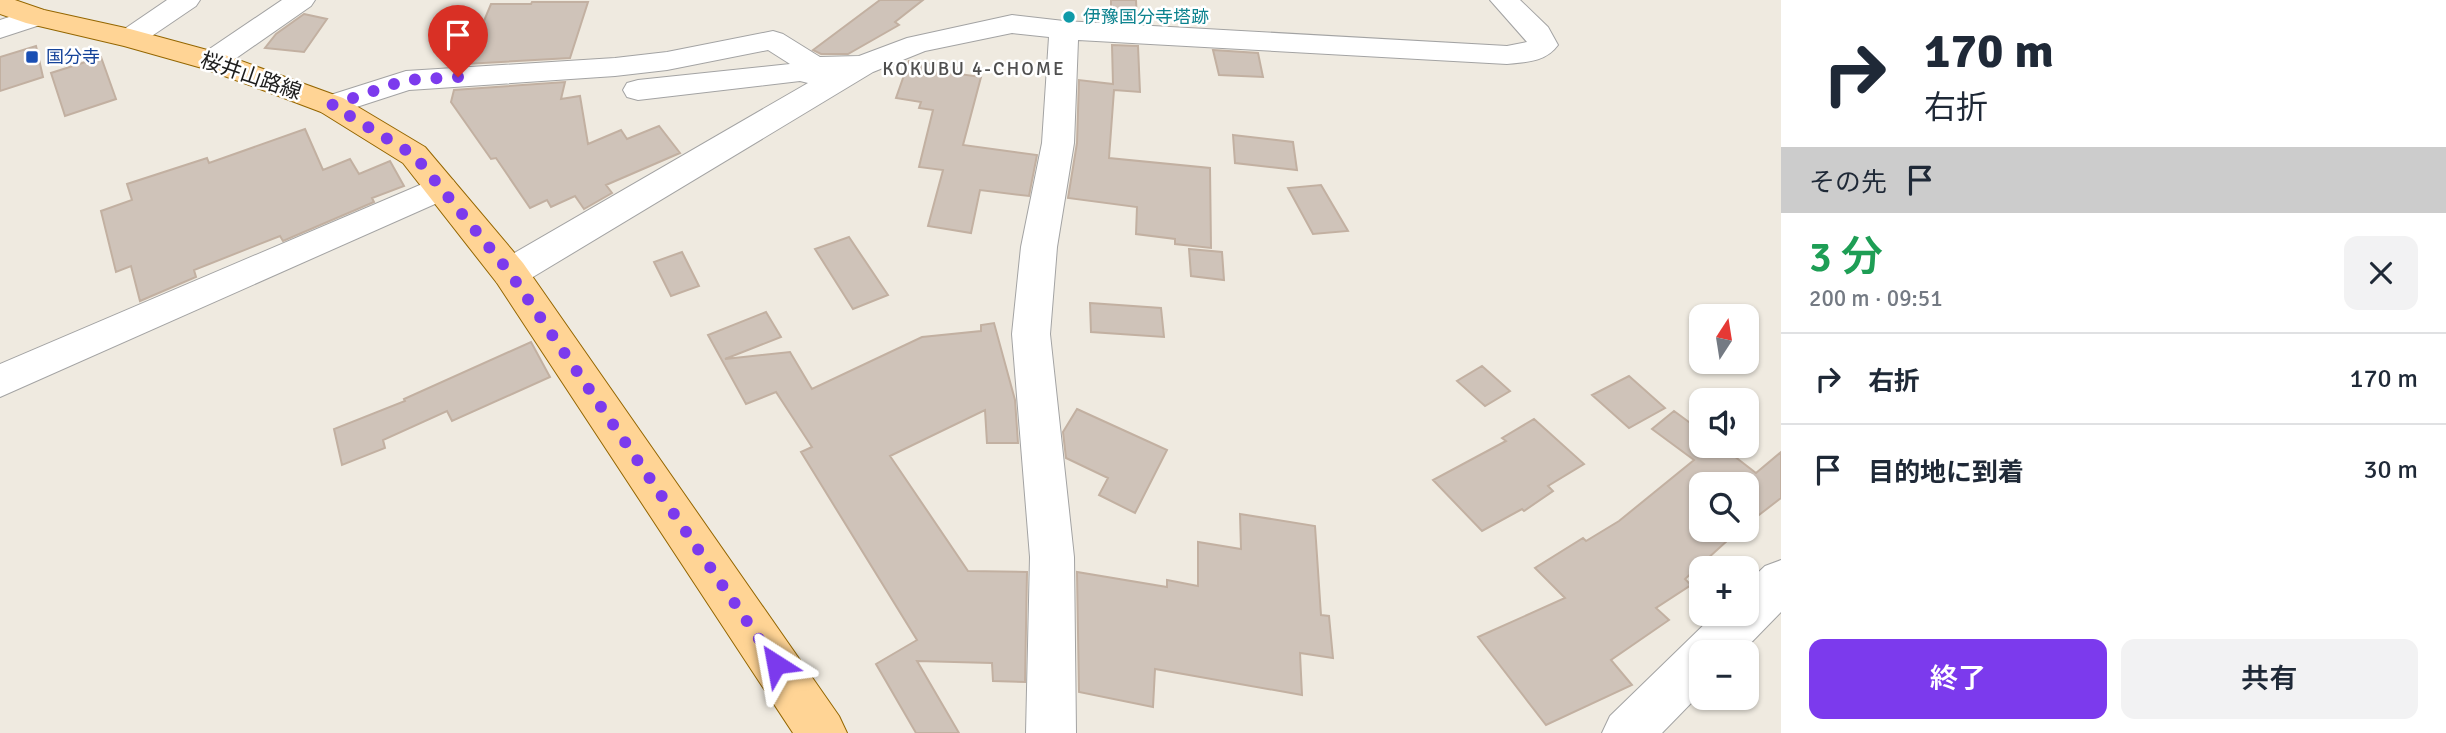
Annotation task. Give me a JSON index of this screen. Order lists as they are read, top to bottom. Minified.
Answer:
{"streets":{"main road":["桜井山路線"]},"districts":["KOKUBU 4-CHOME"],"places":{"other":["伊豫国分寺塔跡"],"transit":["国分寺"]},"north":"top","page":{"turn":["170 m","右折"],"then":"その先","heading":["3 分","200 m · 09:51"],"map_buttons":["+","−"],"list":[{"name":"右折","value":"170 m"},{"name":"目的地に到着","value":"30 m"}],"buttons":["終了","共有"]}}
